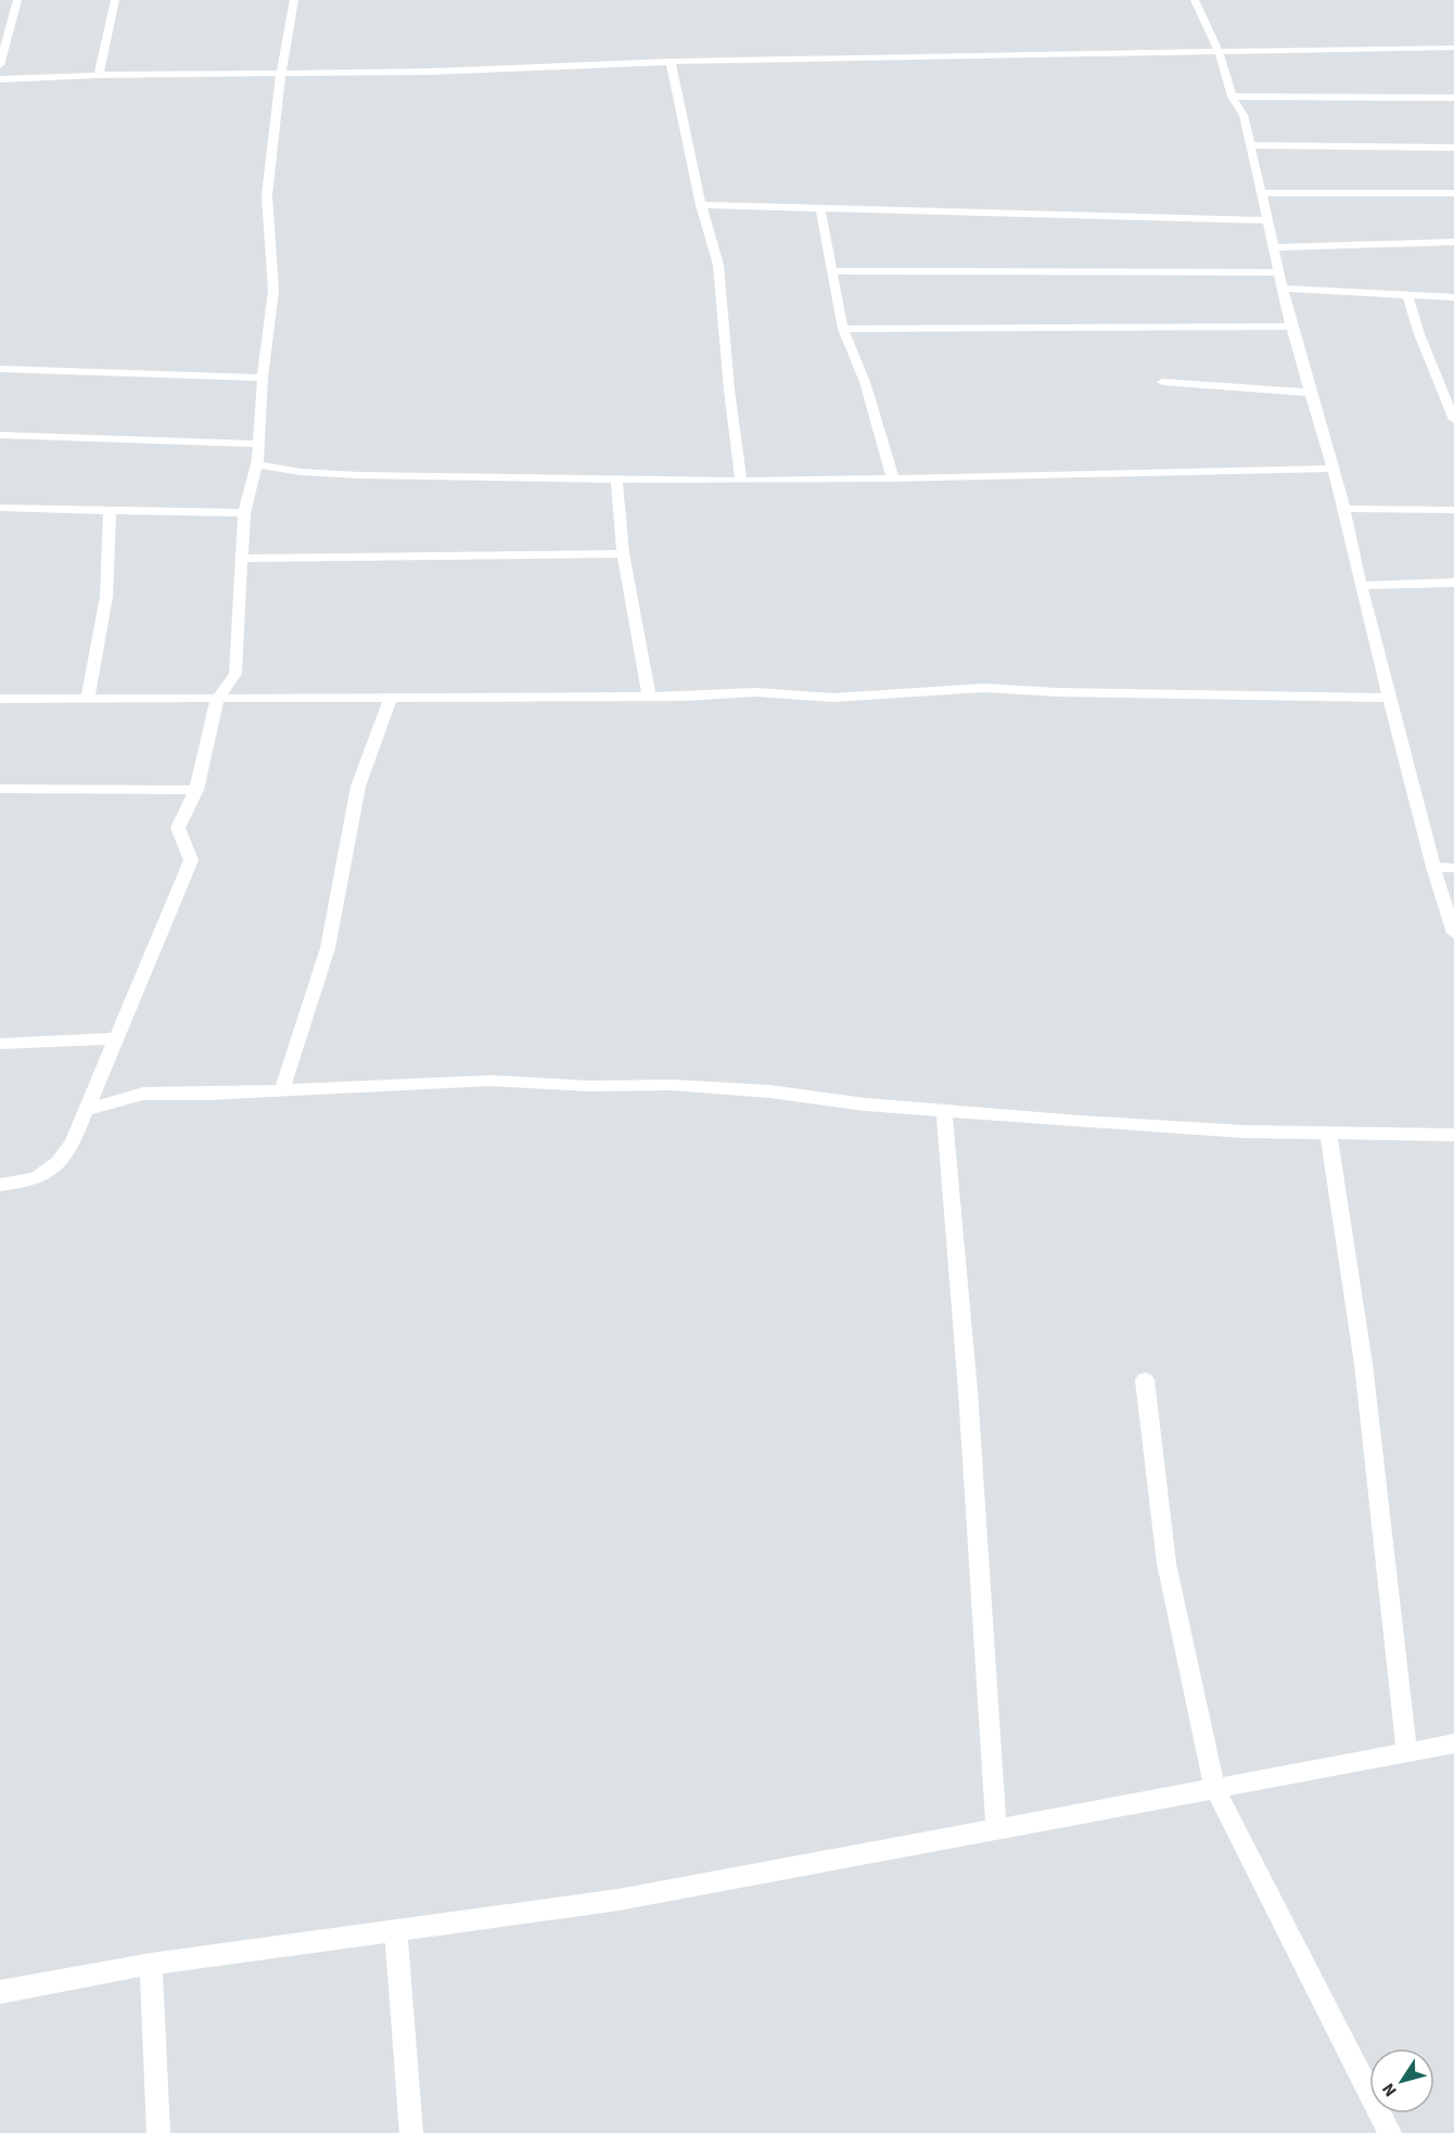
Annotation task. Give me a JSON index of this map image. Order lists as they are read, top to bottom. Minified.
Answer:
{"north":"bottom left"}
